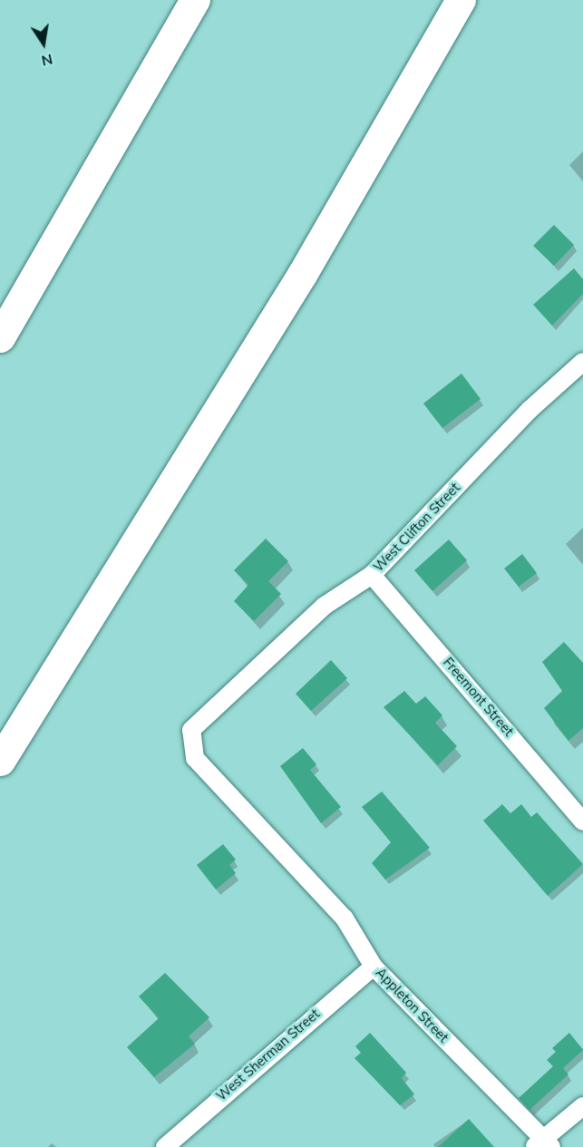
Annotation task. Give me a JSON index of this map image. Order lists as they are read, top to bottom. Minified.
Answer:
{"streets":{"street":["West Clifton Street","Freemont Street","Appleton Street","West Sherman Street"]},"crossings":[["West Clifton Street","Freemont Street"],["West Clifton Street","Appleton Street"],["Appleton Street","West Sherman Street"]],"north":"bottom"}
